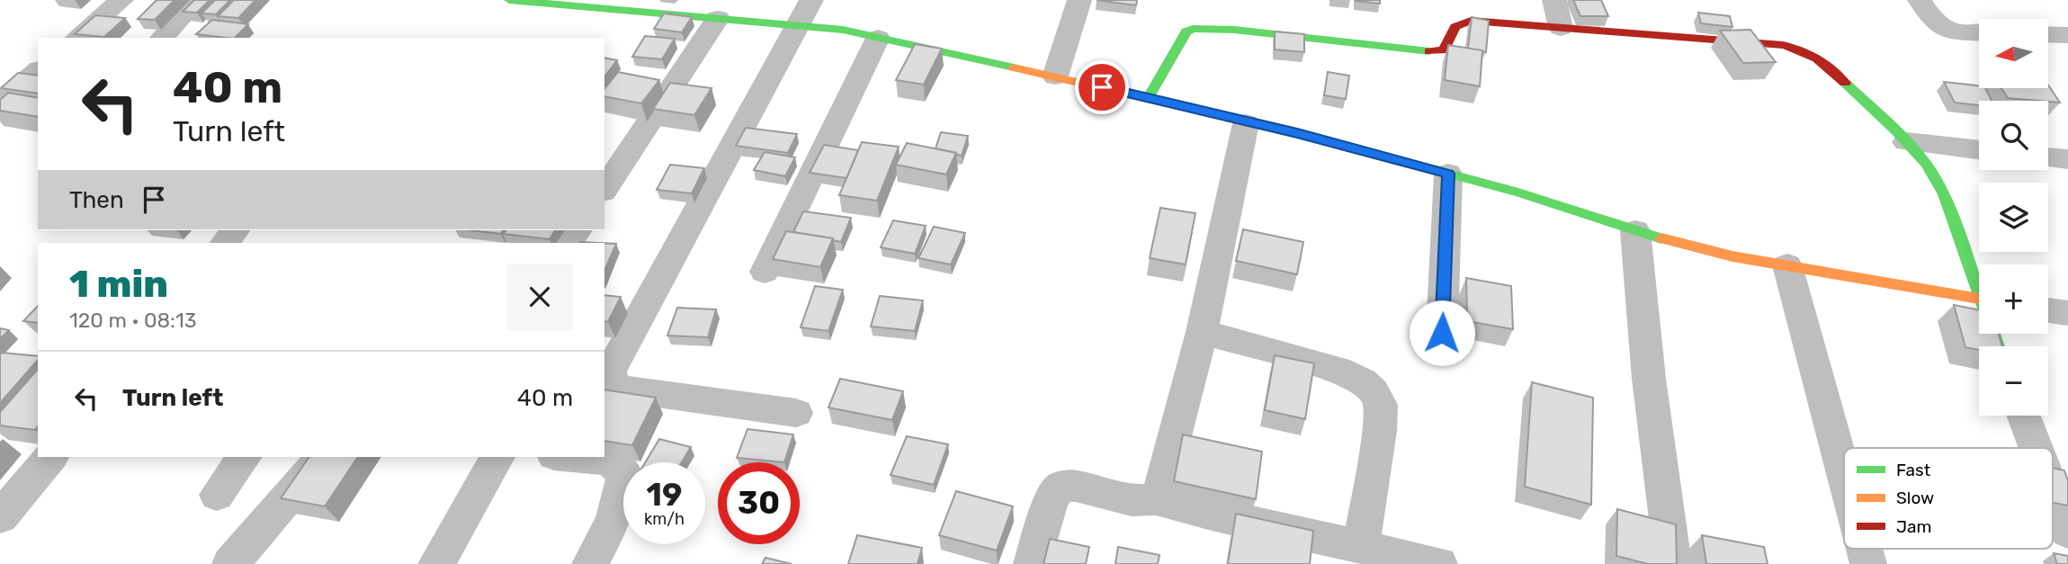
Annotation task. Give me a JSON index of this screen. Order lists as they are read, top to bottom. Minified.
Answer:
{"legend":["Fast","Slow","Jam"],"north":"left","page":{"map_buttons":["+","−"],"turn":["40 m","Turn left"],"then":"Then","heading":["1 min","120 m · 08:13"],"list":[{"name":"Turn left","value":"40 m"}],"speed":"19 km/h","limit":"30"}}
